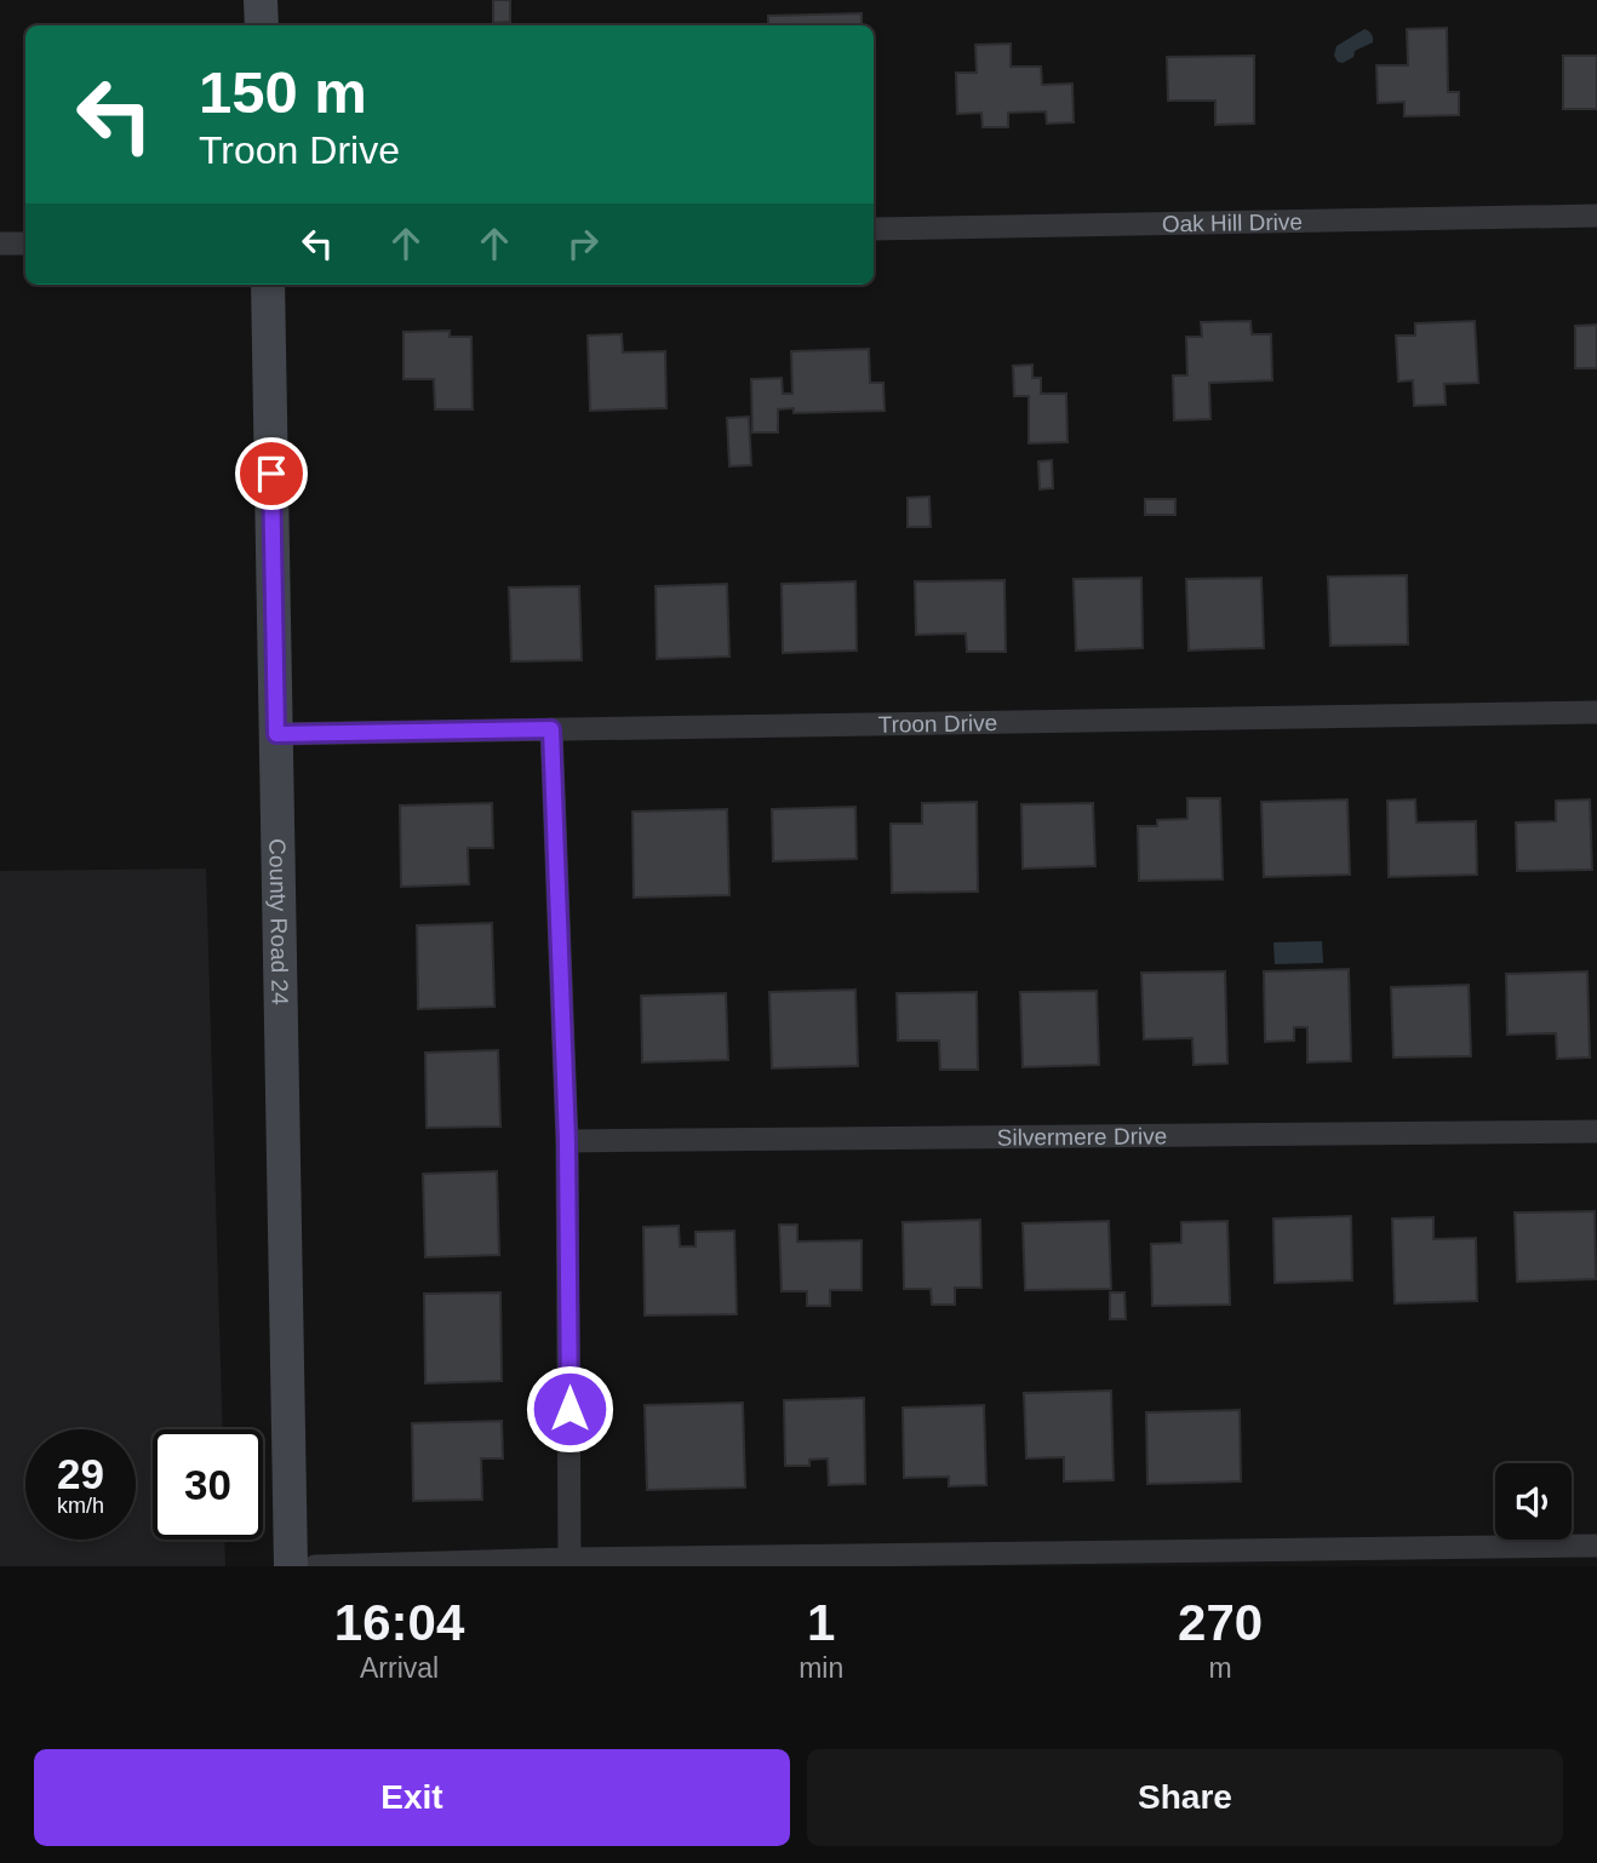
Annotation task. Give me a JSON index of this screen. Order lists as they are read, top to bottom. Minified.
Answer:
{"streets":{"street":["Oak Hill Drive","Troon Drive","County Road 24","Silvermere Drive"]},"crossings":[["Troon Drive","County Road 24"]],"page":{"turn":["150 m","Troon Drive"],"speed":"29 km/h","limit":"30","eta":["16:04","Arrival","1","min","270","m"],"buttons":["Exit","Share"]}}
